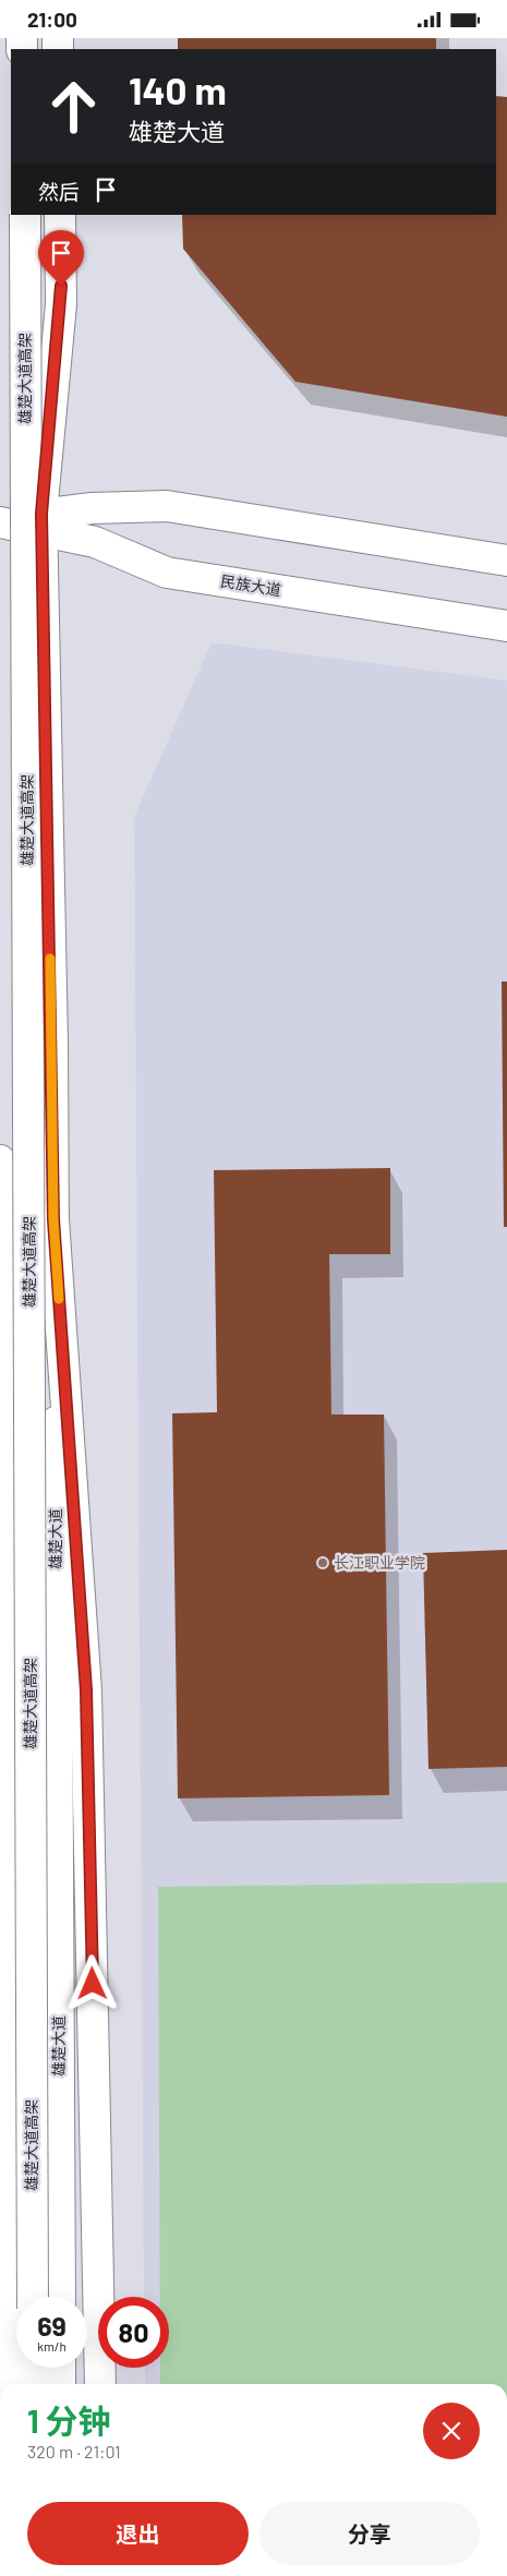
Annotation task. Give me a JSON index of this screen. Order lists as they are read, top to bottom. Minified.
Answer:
{"streets":{"main road":["雄楚大道高架","民族大道","雄楚大道"]},"crossings":[["民族大道","雄楚大道"]],"places":["长江职业学院"],"page":{"status":"21:00","turn":["140 m","雄楚大道"],"then":"然后","speed":"69 km/h","limit":"80","heading":["1 分钟","320 m · 21:01"],"buttons":["退出","分享"]}}
